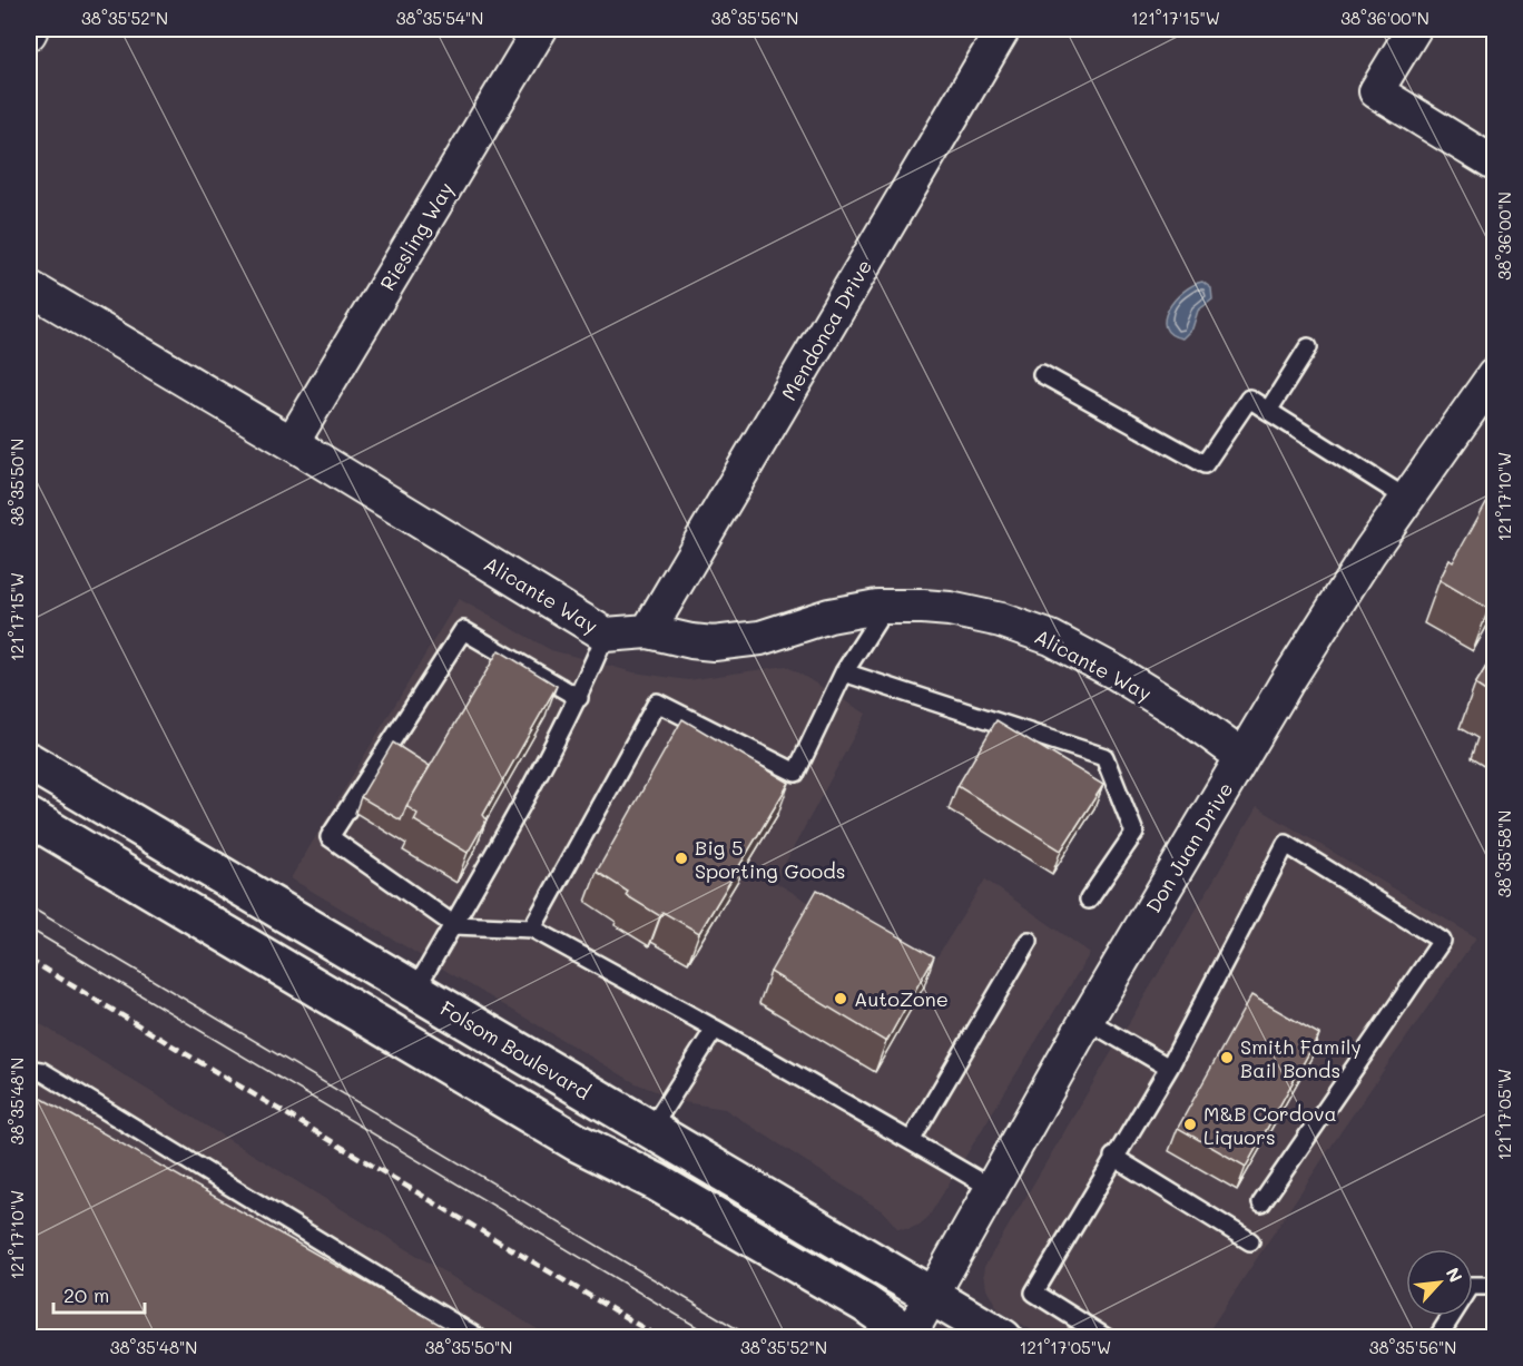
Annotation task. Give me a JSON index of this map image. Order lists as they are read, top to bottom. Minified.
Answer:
{"streets":{"main road":["Folsom Boulevard"],"street":["Riesling Way","Mendonca Drive","Alicante Way","Don Juan Drive"]},"crossings":[["Riesling Way","Alicante Way"],["Mendonca Drive","Alicante Way"],["Alicante Way","Don Juan Drive"],["Don Juan Drive","Folsom Boulevard"]],"places":["Big 5 Sporting Goods","AutoZone","Smith Family Bail Bonds","M&B Cordova Liquors"],"scale_bar":"20 m","north":"top right","coordinates":["38°35'52\"N","38°35'54\"N","38°35'56\"N","121°17'15\"W","38°36'00\"N","38°35'50\"N","121°17'10\"W","38°35'58\"N","38°35'48\"N","121°17'05\"W"]}
